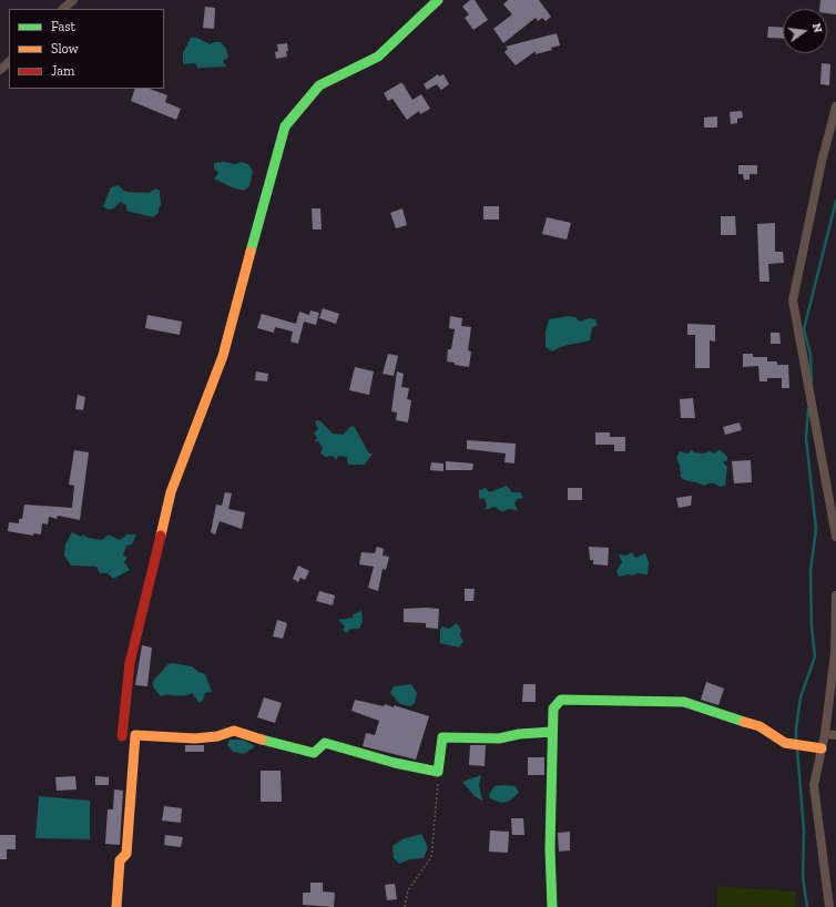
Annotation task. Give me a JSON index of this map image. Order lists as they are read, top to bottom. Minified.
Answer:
{"legend":["Fast","Slow","Jam"],"north":"right"}
